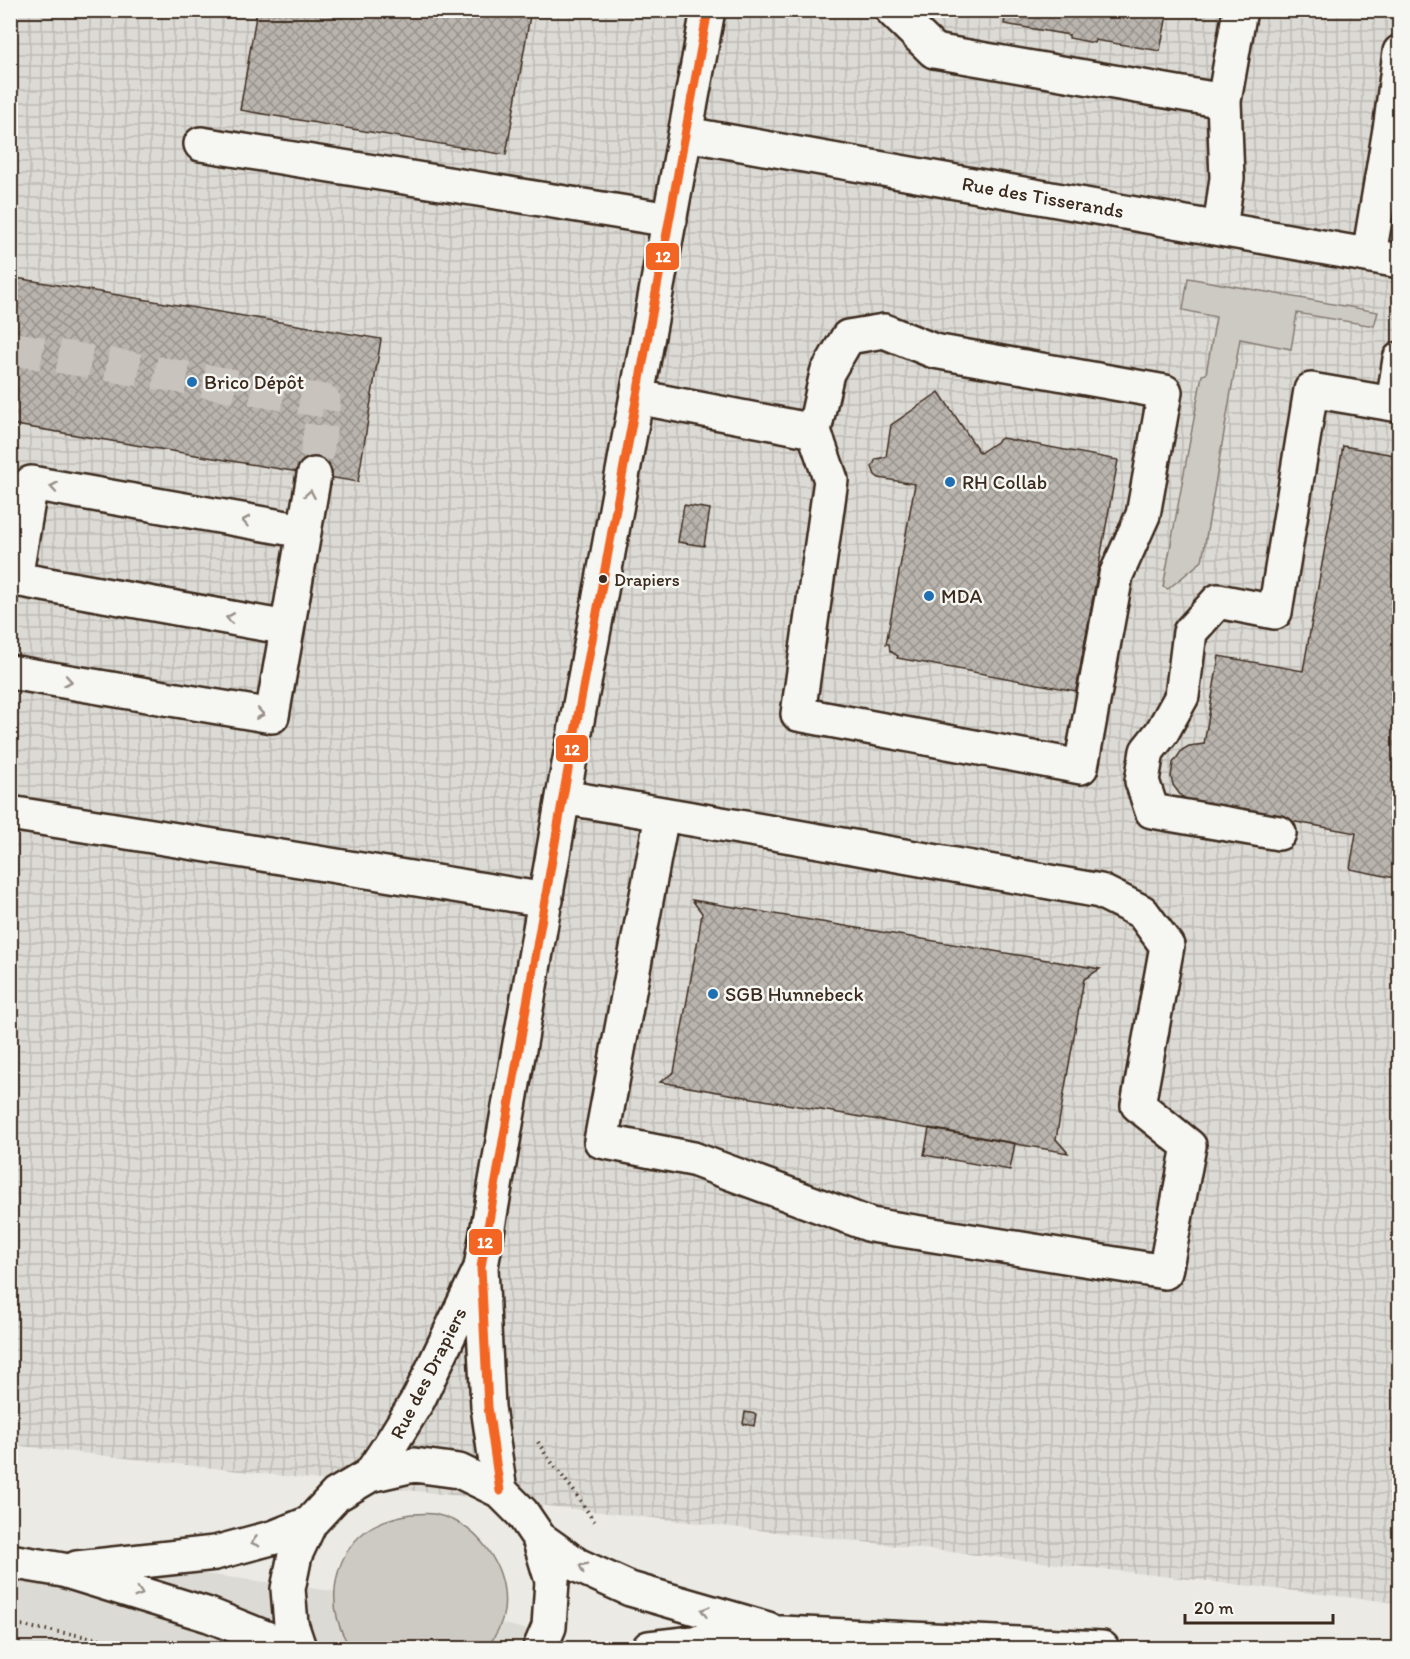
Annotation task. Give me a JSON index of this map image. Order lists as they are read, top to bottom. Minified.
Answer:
{"streets":{"street":["Rue des Tisserands","Rue des Drapiers"]},"crossings":[["Rue des Tisserands","Rue des Drapiers"]],"places":["Brico Dépôt","RH Collab","Drapiers","MDA","SGB Hunnebeck"],"lines":["transit line 12"],"scale_bar":"20 m"}
